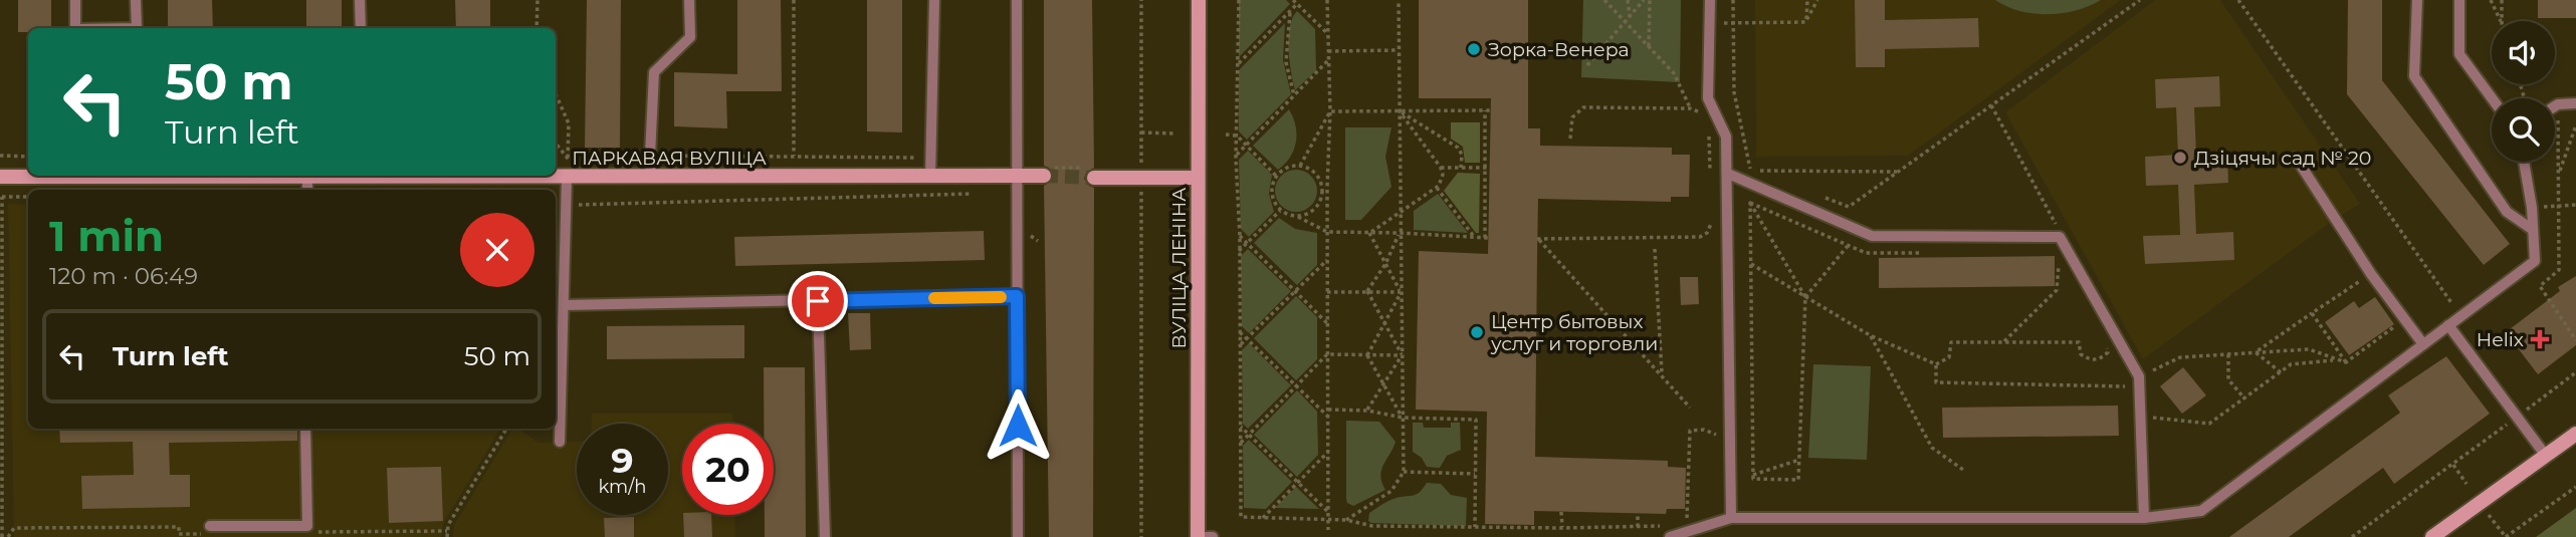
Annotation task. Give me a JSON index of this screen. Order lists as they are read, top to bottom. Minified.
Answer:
{"streets":{"street":["ПАРКАВАЯ ВУЛІЦА","ВУЛІЦА ЛЕНІНА"]},"places":{"other":["Зорка-Венера","Дзіцячы сад № 20","Центр бытовых услуг и торговли"],"health":["Helix"]},"page":{"turn":["50 m","Turn left"],"heading":["1 min","120 m · 06:49"],"list":[{"name":"Turn left","value":"50 m"}],"speed":"9 km/h","limit":"20"}}
